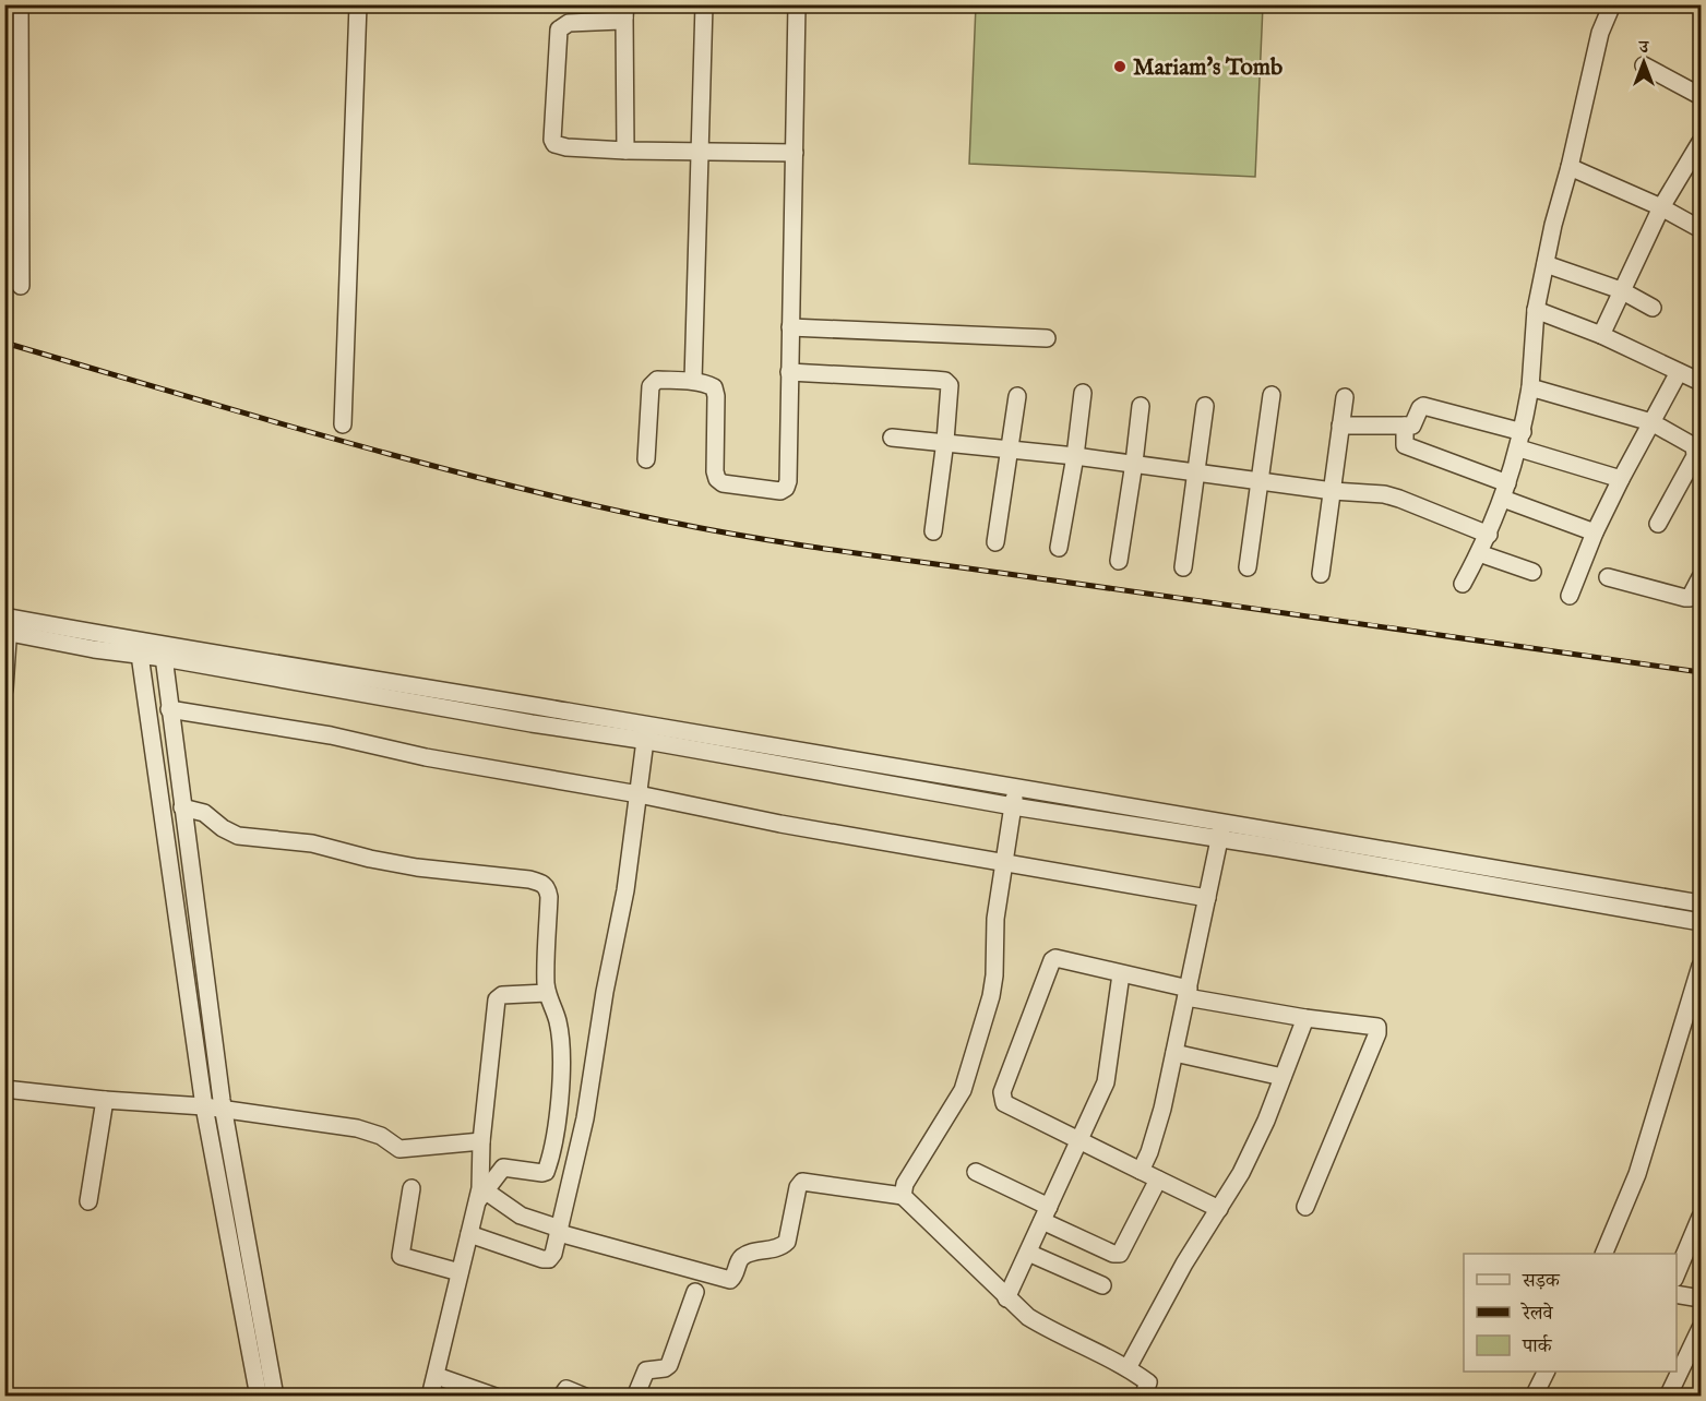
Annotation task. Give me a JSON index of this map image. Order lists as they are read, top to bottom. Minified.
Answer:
{"places":["Mariam's Tomb"],"legend":["सड़क","रेलवे","पार्क"],"north":"top"}
